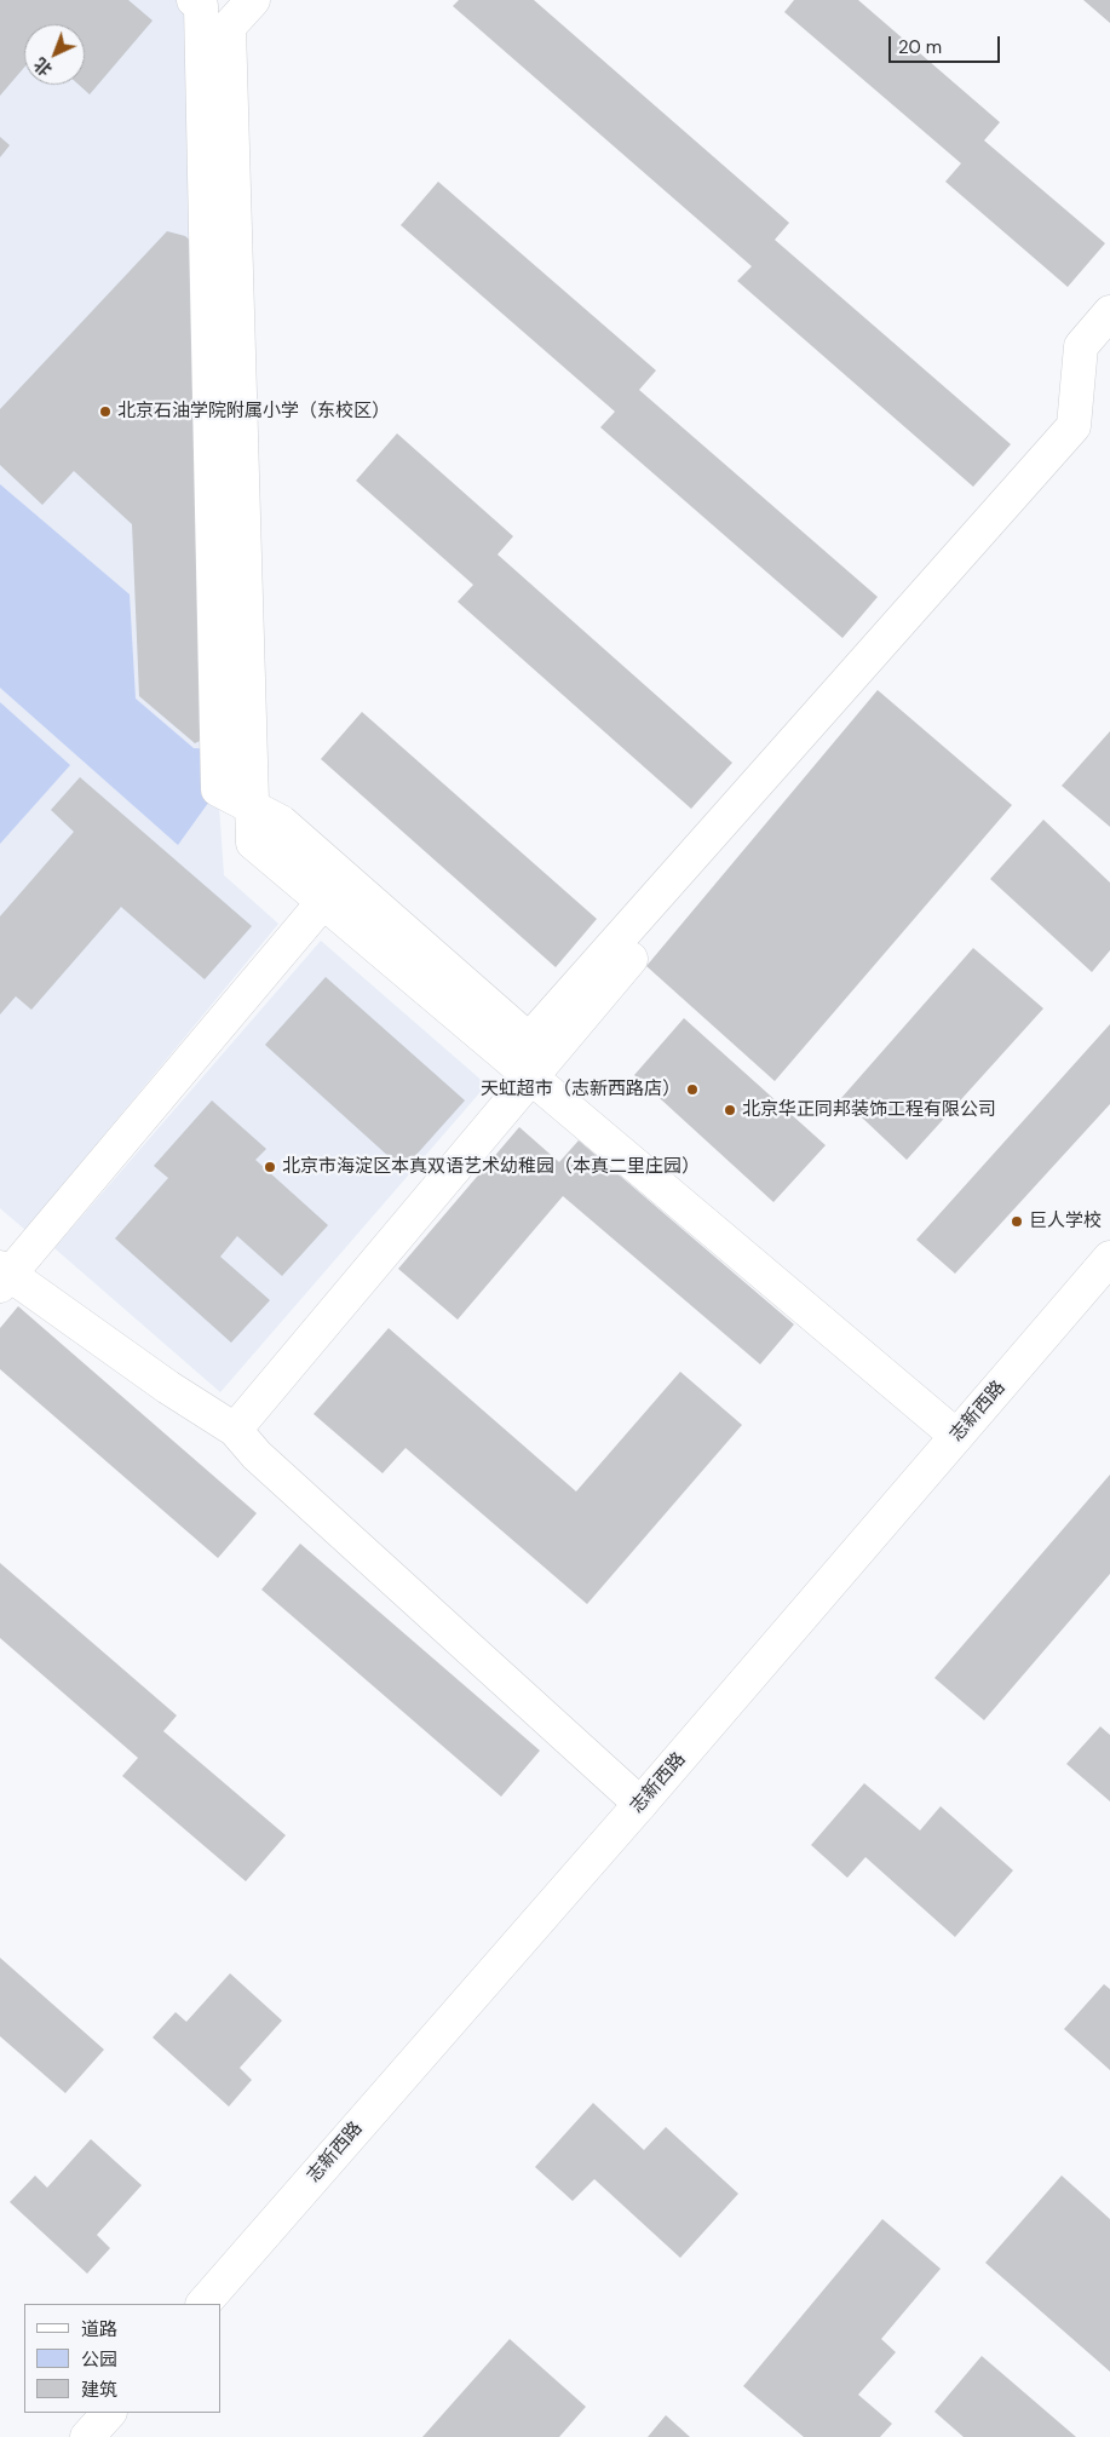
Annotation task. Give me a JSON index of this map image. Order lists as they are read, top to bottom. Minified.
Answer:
{"streets":{"street":["志新西路"]},"places":["北京石油学院附属小学（东校区）","天虹超市（志新西路店）","北京华正同邦装饰工程有限公司","北京市海淀区本真双语艺术幼稚园（本真二里庄园）","巨人学校"],"legend":["道路","公园","建筑"],"scale_bar":"20 m","north":"bottom left"}
